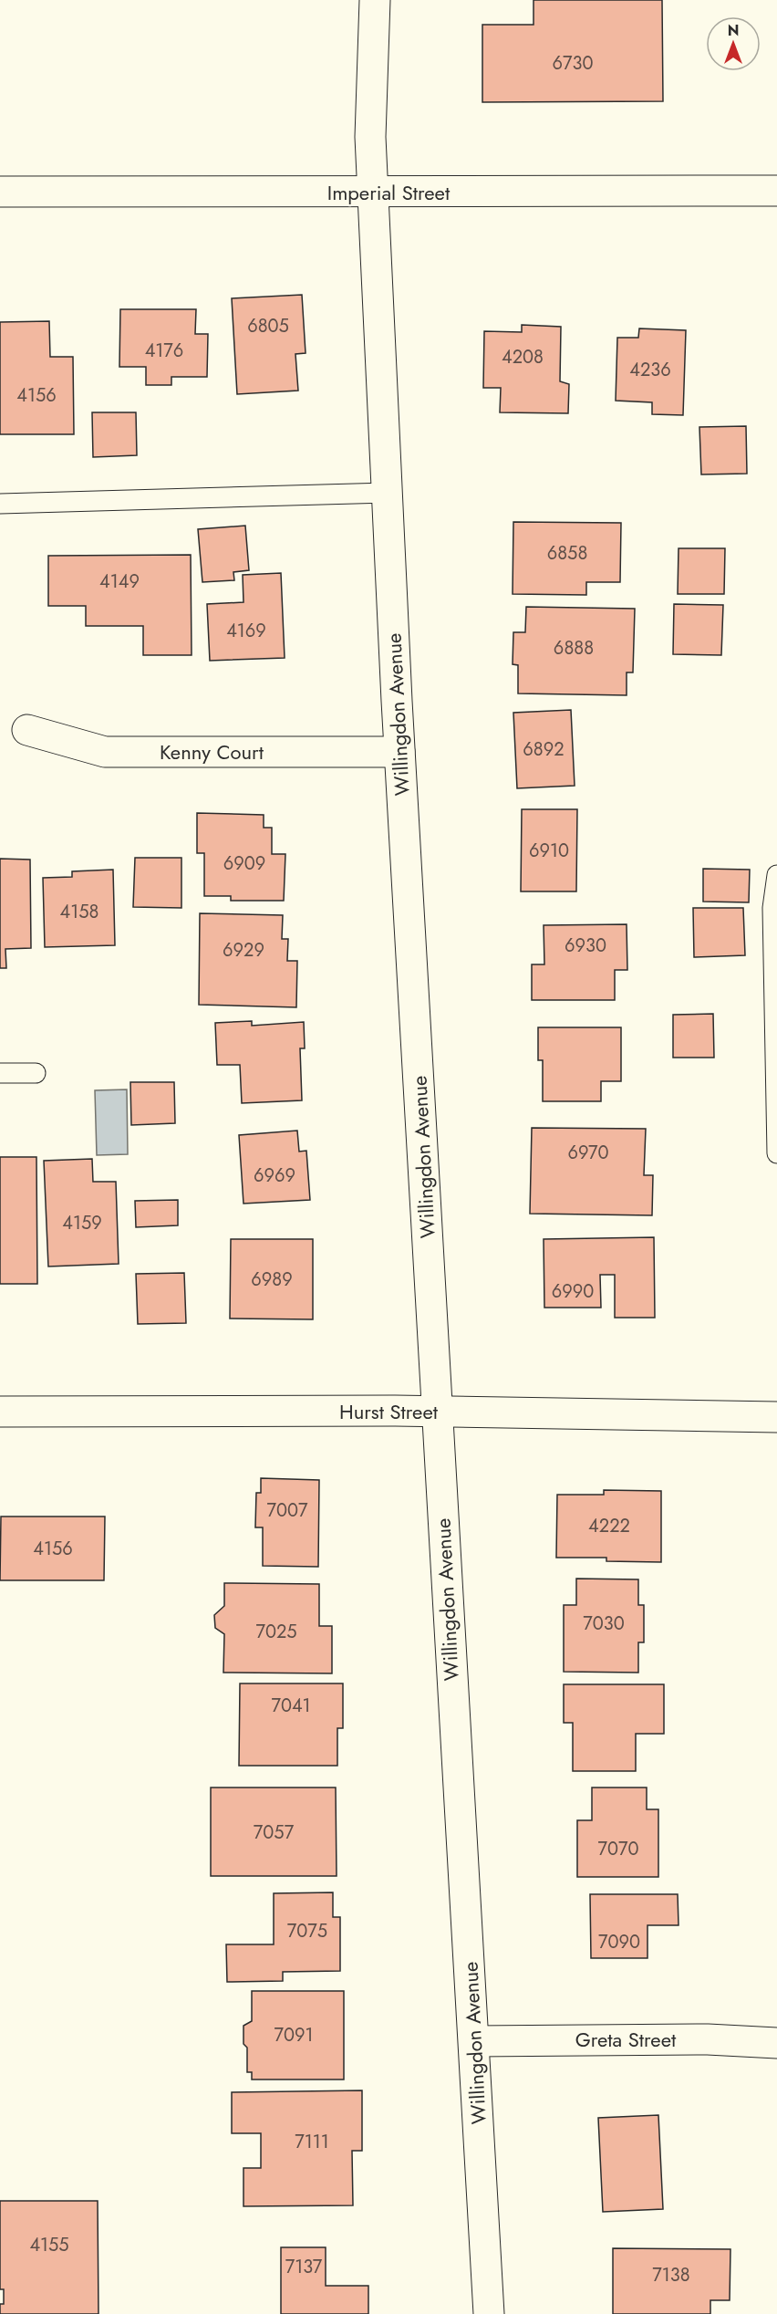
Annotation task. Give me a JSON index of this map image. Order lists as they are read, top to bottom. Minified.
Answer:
{"streets":{"street":["Imperial Street","Willingdon Avenue","Kenny Court","Hurst Street","Greta Street"]},"crossings":[["Imperial Street","Willingdon Avenue"],["Willingdon Avenue","Kenny Court"],["Willingdon Avenue","Hurst Street"],["Willingdon Avenue","Greta Street"]],"house_numbers":["6730","6805","4176","4208","4236","4156","6858","4149","4169","6888","6892","6910","6909","4158","6930","6929","6970","6969","4159","6989","6990","7007","4222","4156","7030","7025","7041","7057","7070","7075","7090","7091","7111","4155","7137","7138"],"north":"top"}
